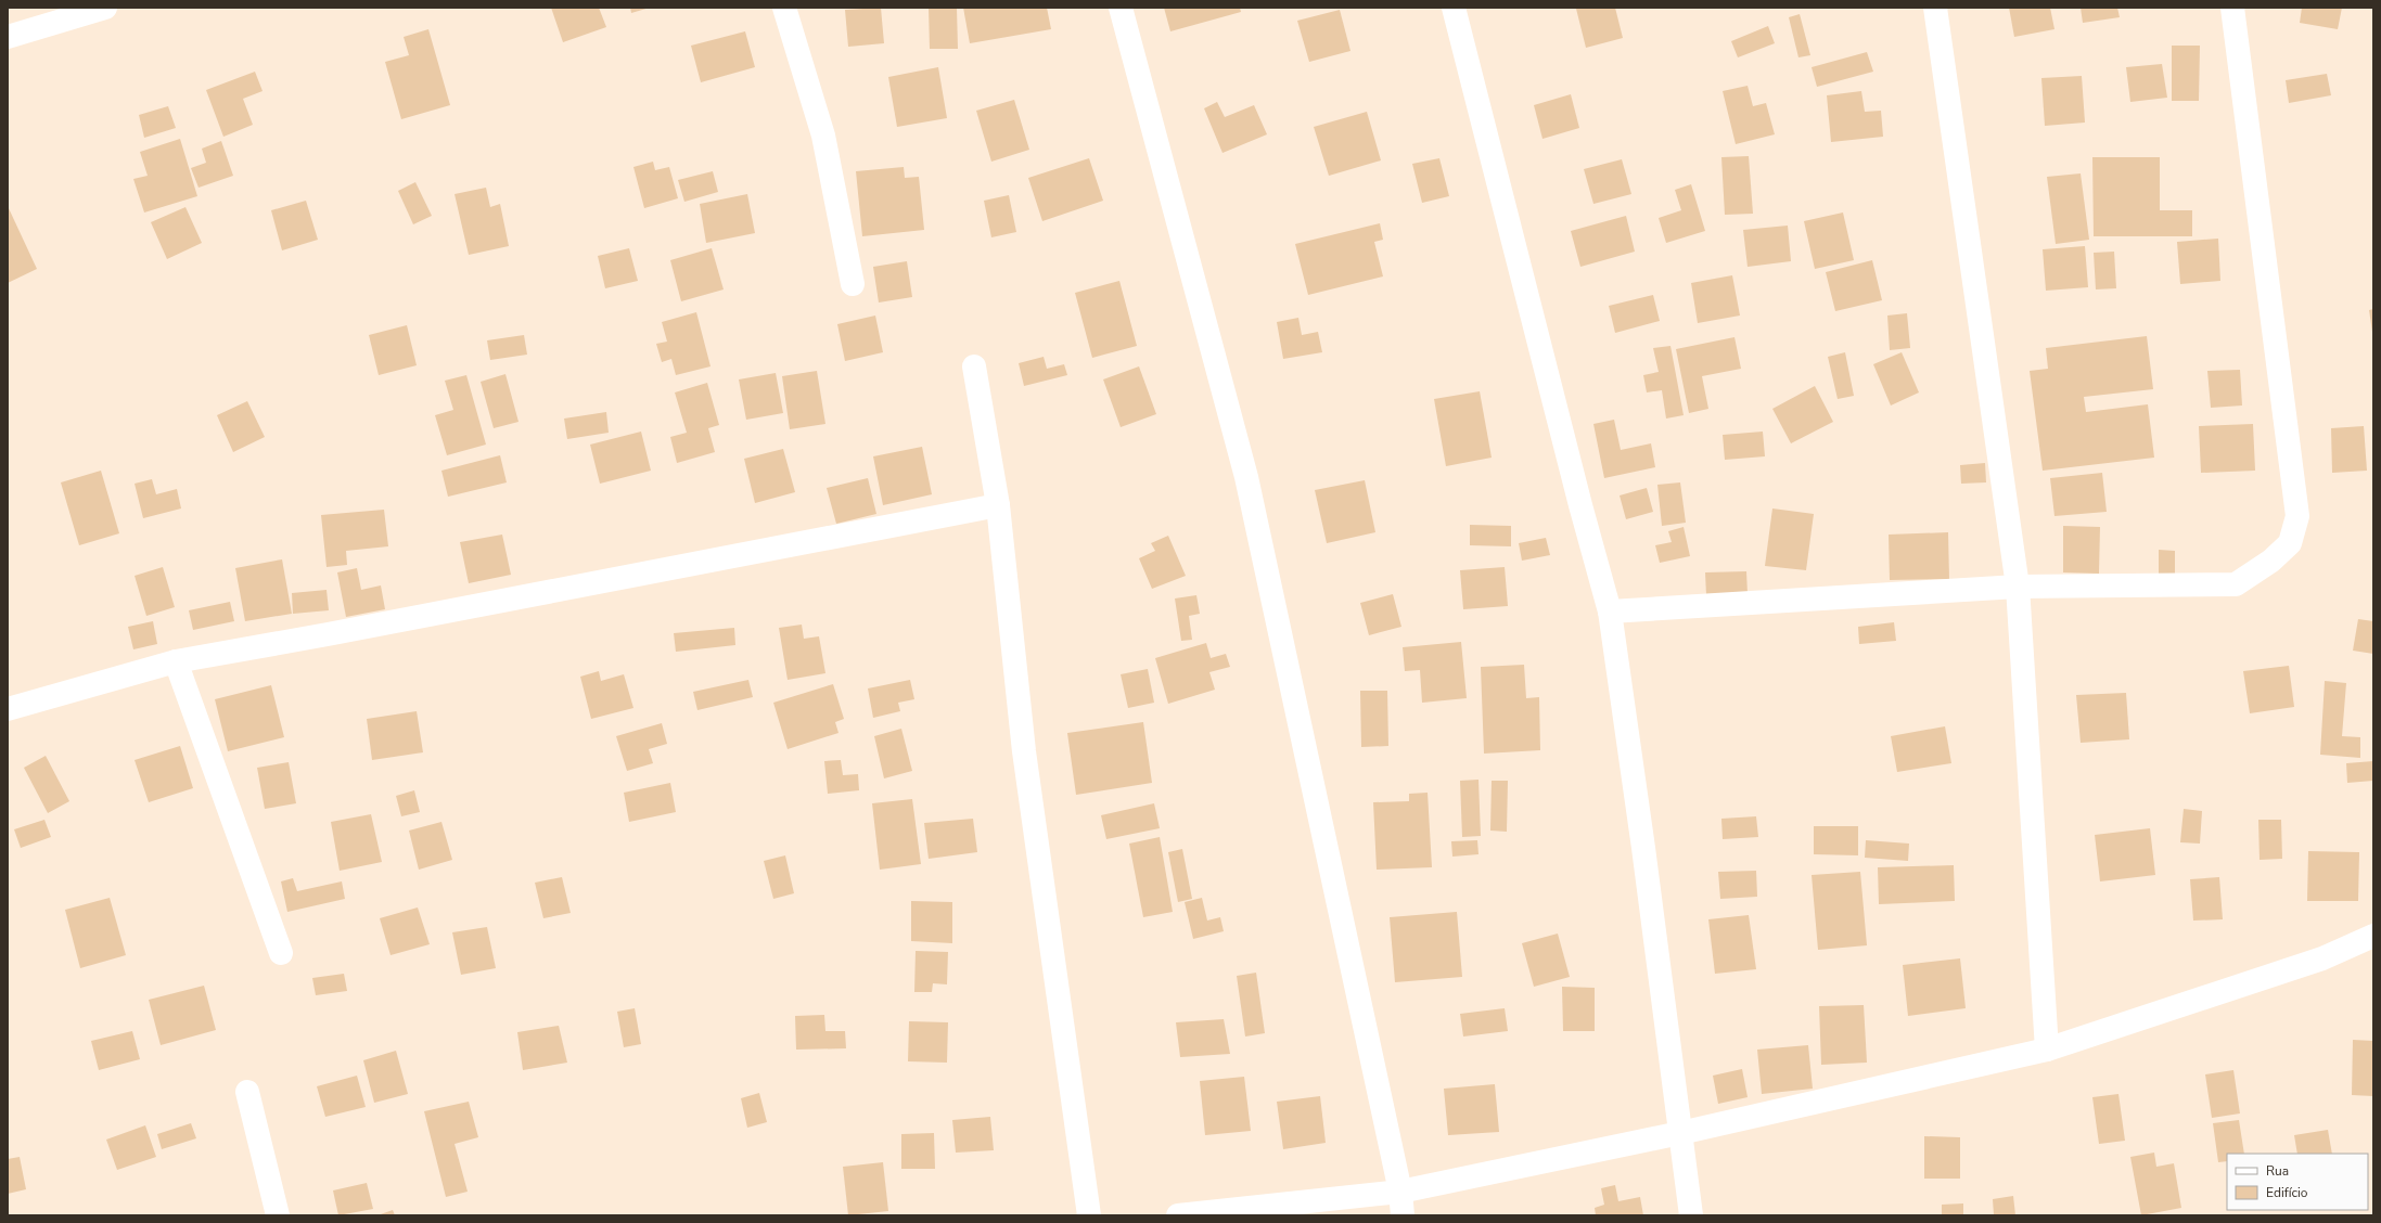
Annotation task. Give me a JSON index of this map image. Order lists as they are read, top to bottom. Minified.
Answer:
{"legend":["Rua","Edifício"]}
